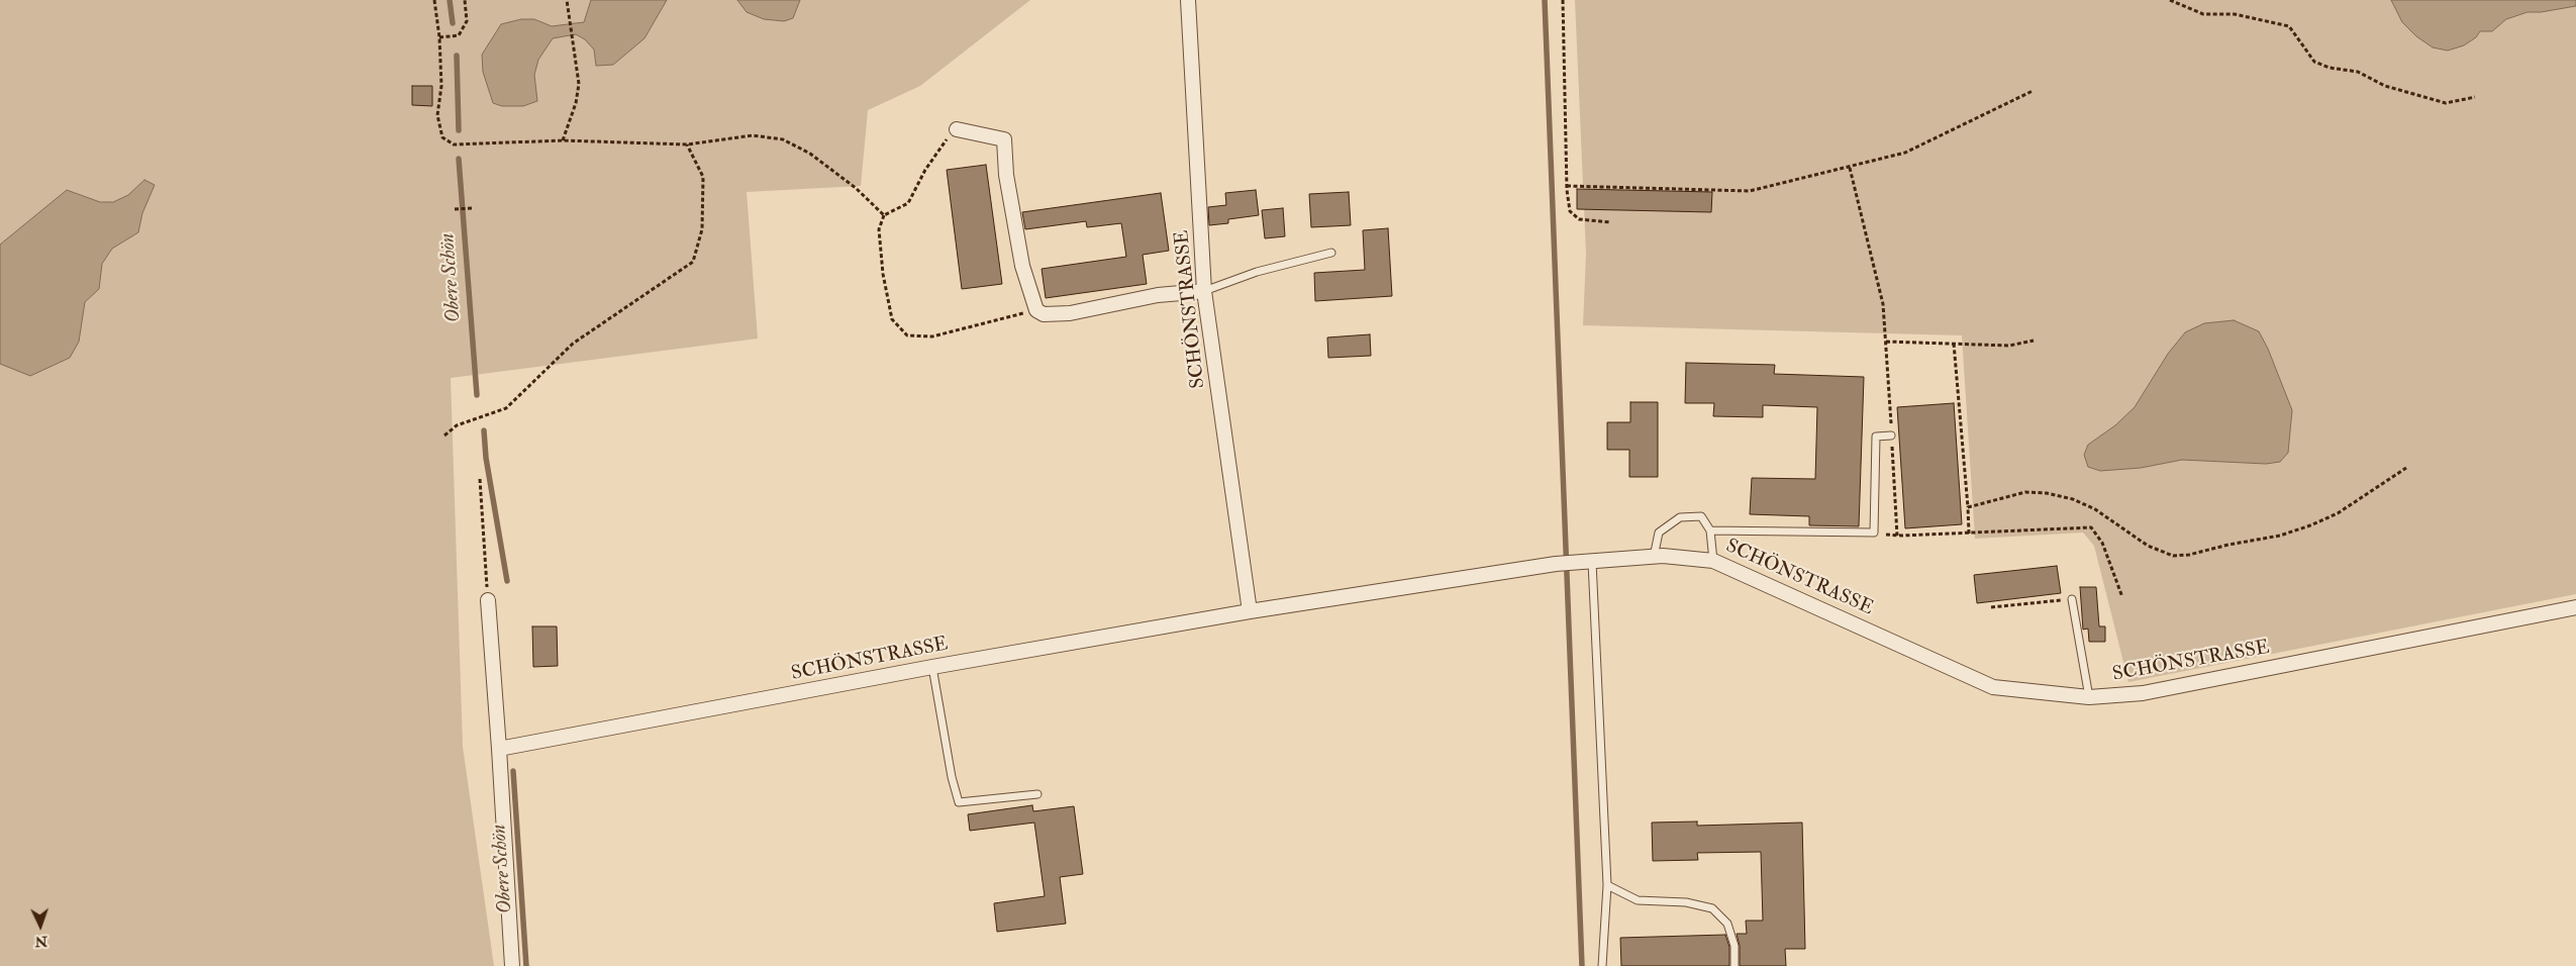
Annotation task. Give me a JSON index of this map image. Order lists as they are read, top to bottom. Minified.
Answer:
{"streets":{"street":["SCHÖNSTRASSE"]},"water":["Obere Schön"],"north":"bottom"}
